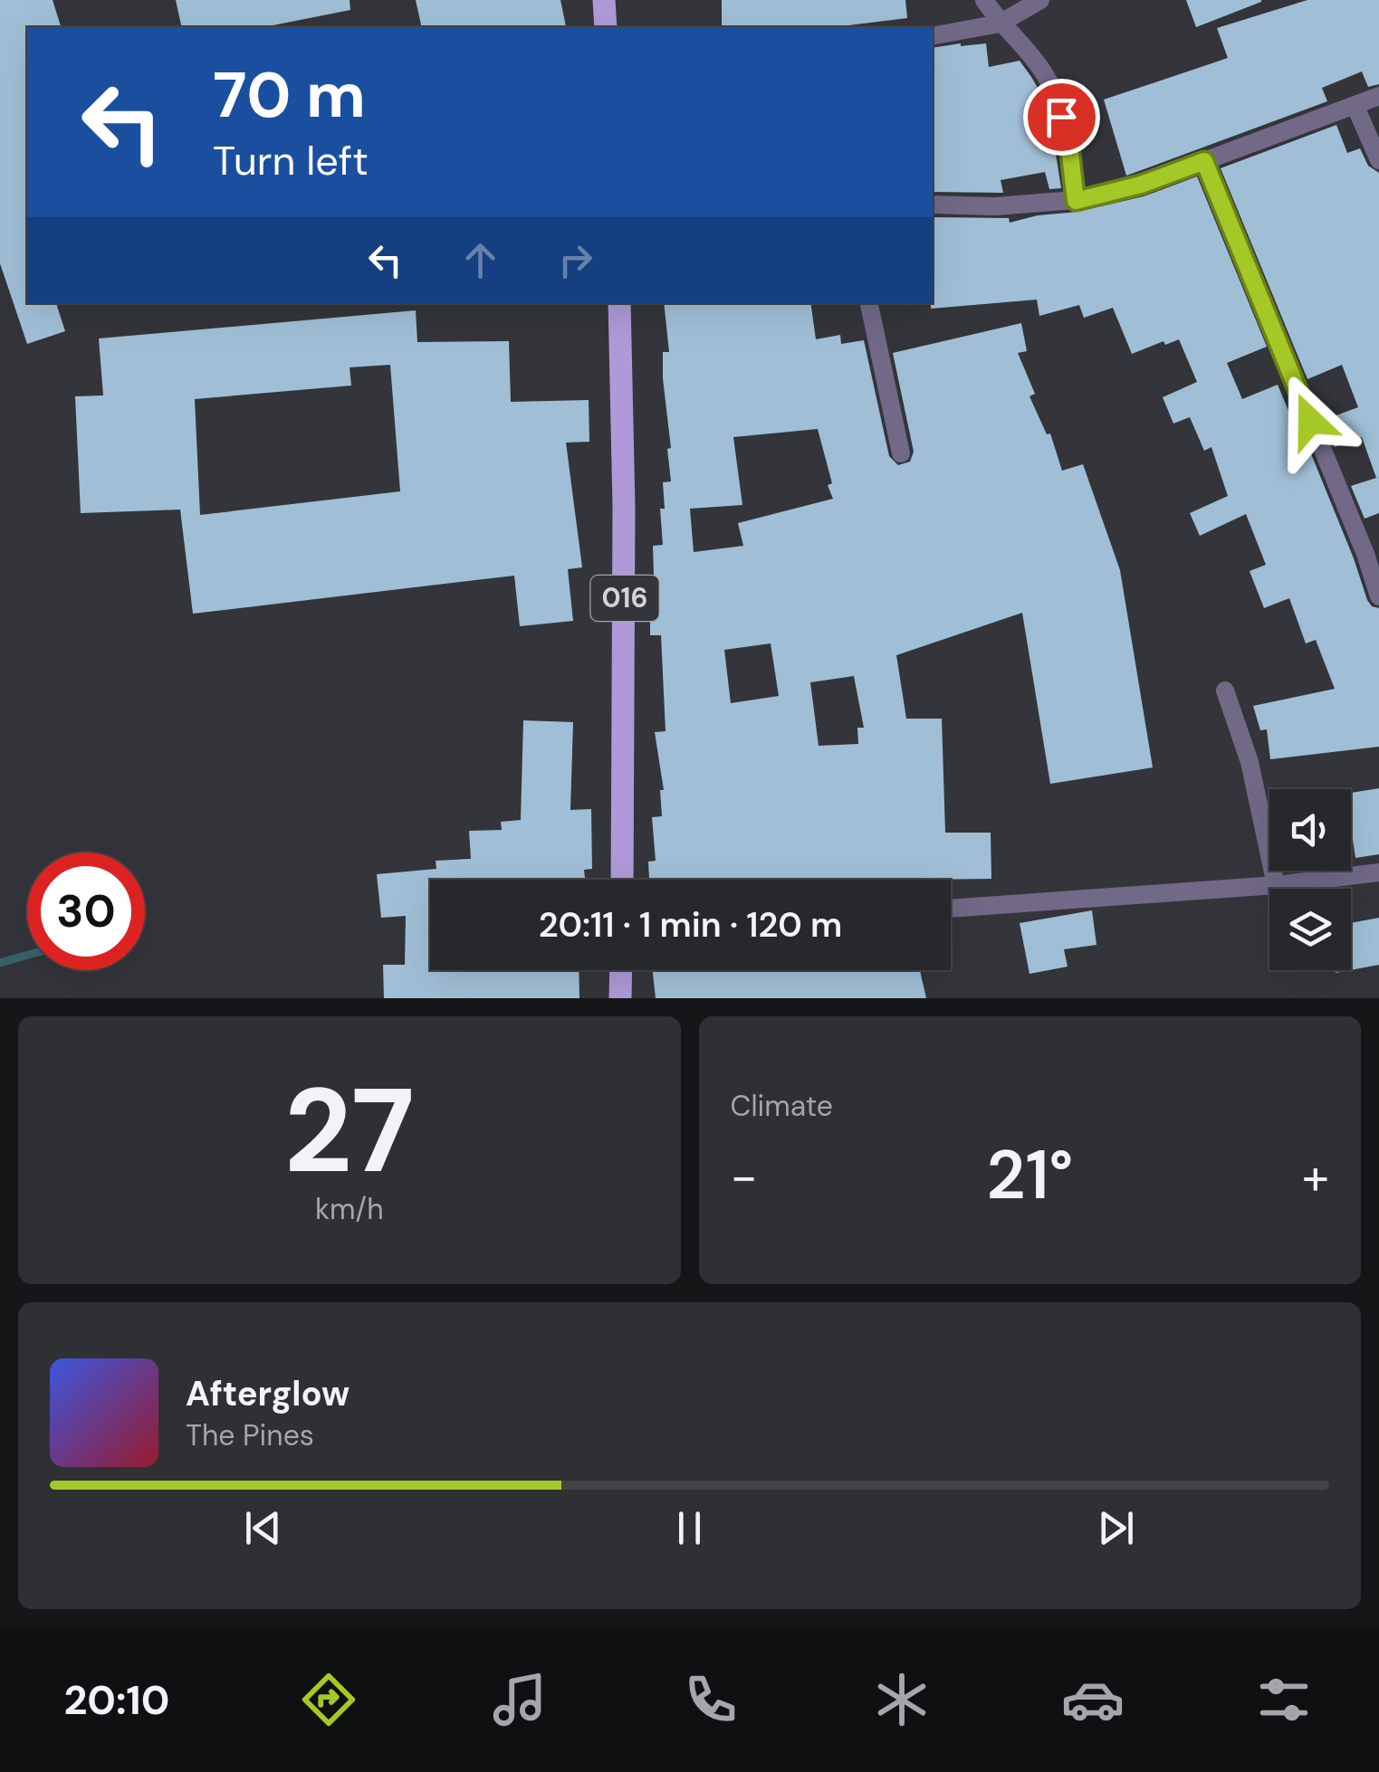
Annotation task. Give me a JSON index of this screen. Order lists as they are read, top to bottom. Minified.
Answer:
{"streets":{"main road":["016"]},"page":{"turn":["70 m","Turn left"],"limit":"30","trip":"20:11 · 1 min · 120 m","tile":[["27","km/h"],"Climate"],"heat":["−","21°","+"],"song":["Afterglow","The Pines"],"tabs":"20:10"}}
